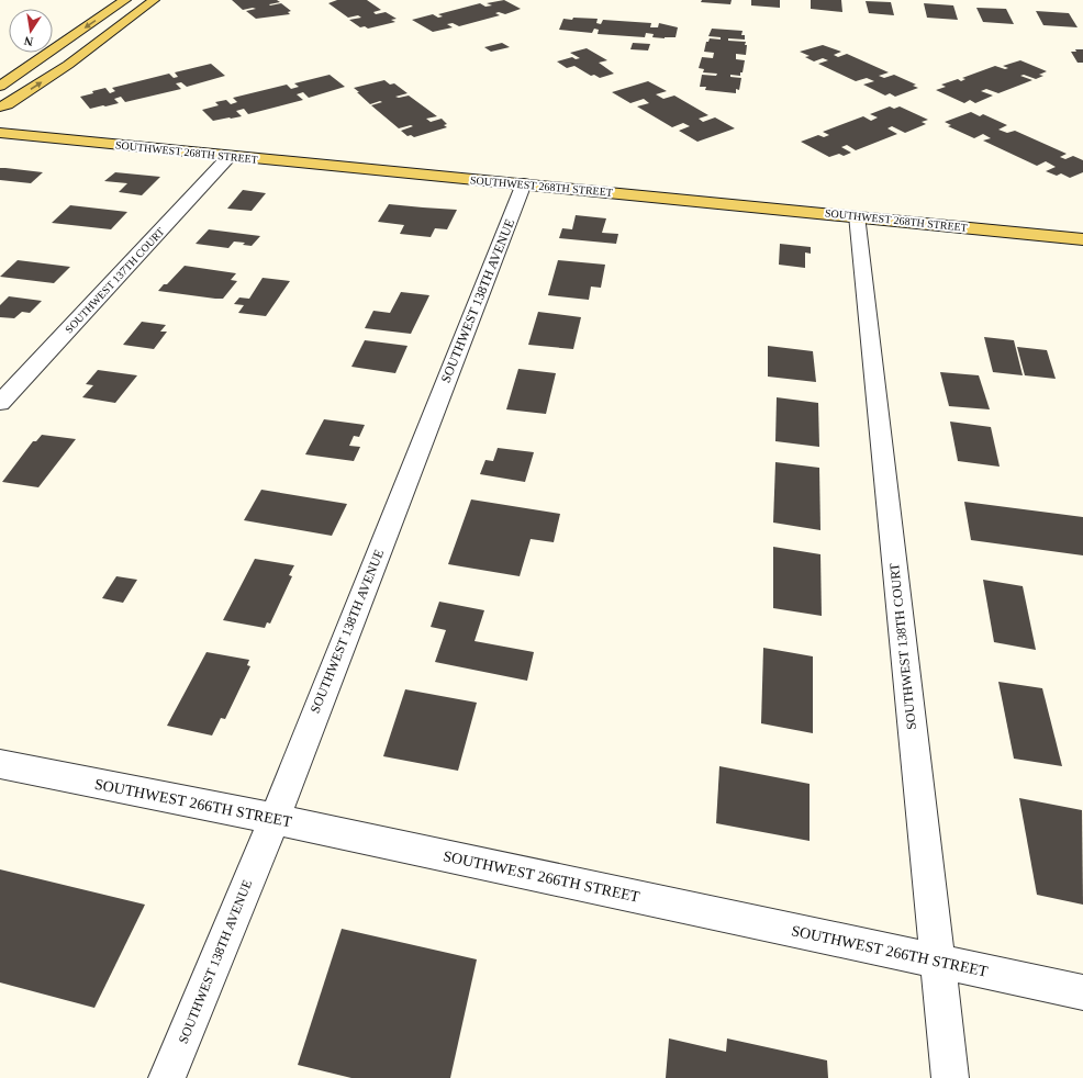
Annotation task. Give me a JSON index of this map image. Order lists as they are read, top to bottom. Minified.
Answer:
{"streets":{"main road":["SOUTHWEST 268TH STREET"],"street":["SOUTHWEST 137TH COURT","SOUTHWEST 138TH AVENUE","SOUTHWEST 138TH COURT","SOUTHWEST 266TH STREET"]},"crossings":[["SOUTHWEST 268TH STREET","SOUTHWEST 137TH COURT"],["SOUTHWEST 268TH STREET","SOUTHWEST 138TH AVENUE"],["SOUTHWEST 268TH STREET","SOUTHWEST 138TH COURT"],["SOUTHWEST 138TH AVENUE","SOUTHWEST 266TH STREET"],["SOUTHWEST 138TH COURT","SOUTHWEST 266TH STREET"]],"north":"bottom"}
